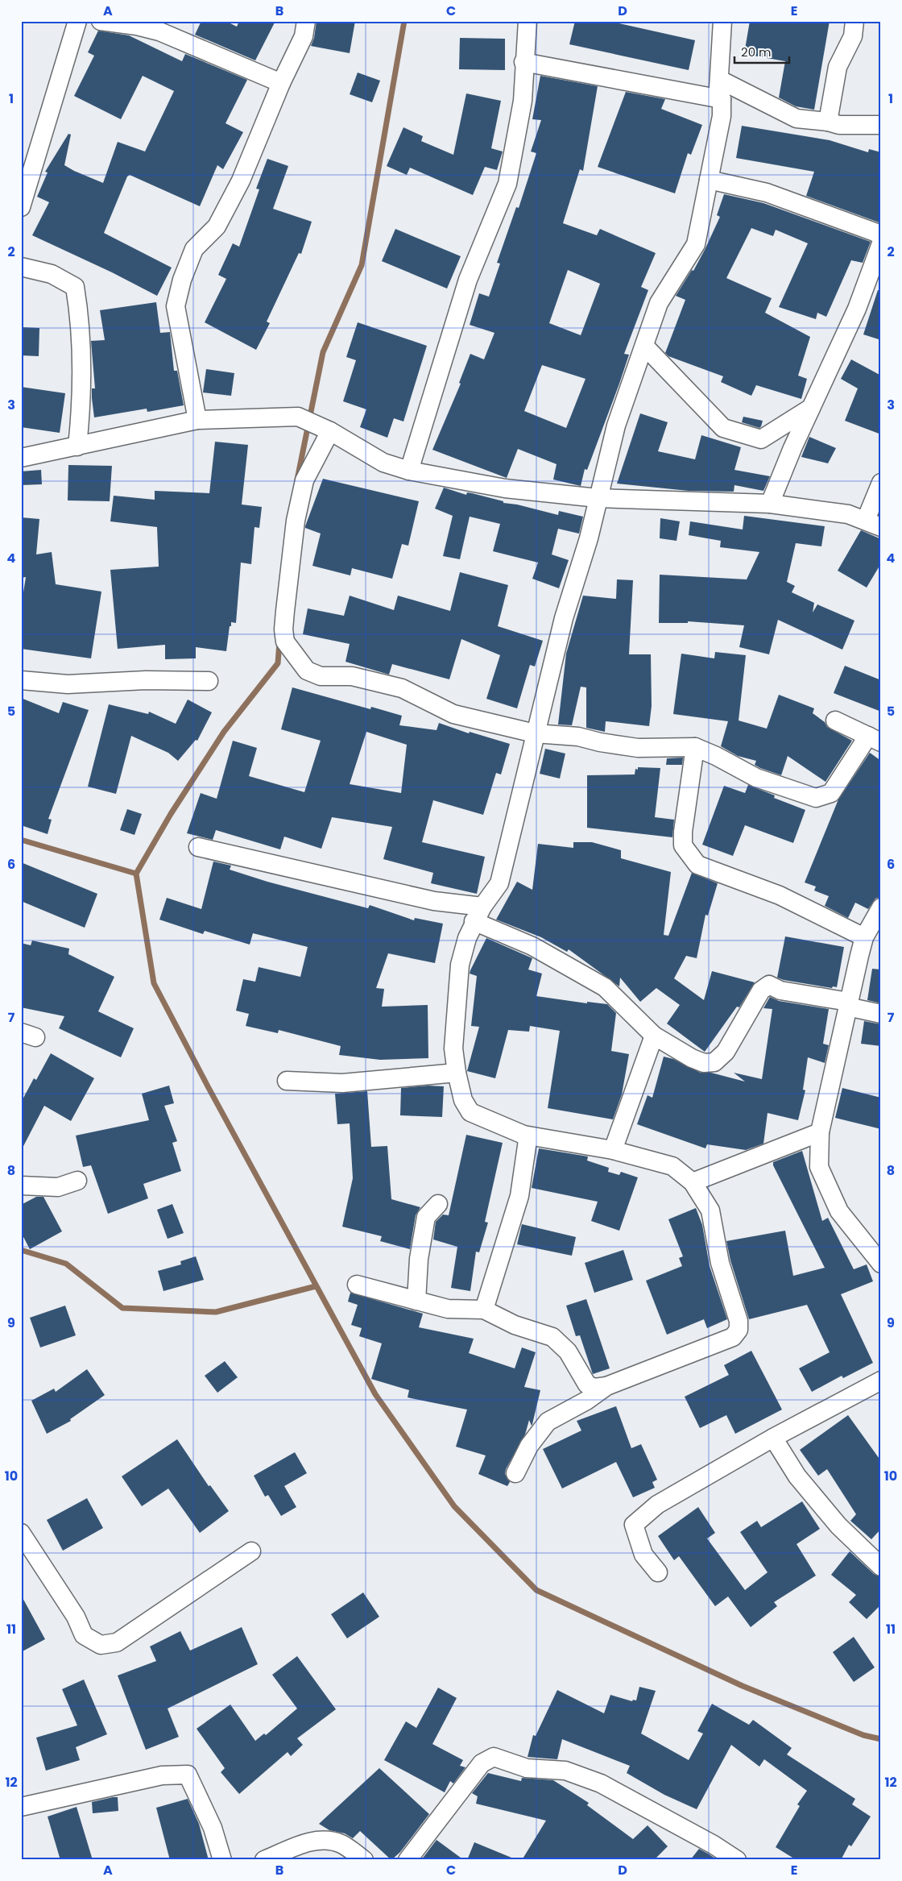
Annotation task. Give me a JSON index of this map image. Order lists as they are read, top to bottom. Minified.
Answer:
{"scale_bar":"20 m","grid":{"columns":["A","B","C","D","E"],"rows":["1","2","3","4","5","6","7","8","9","10","11","12"]}}
